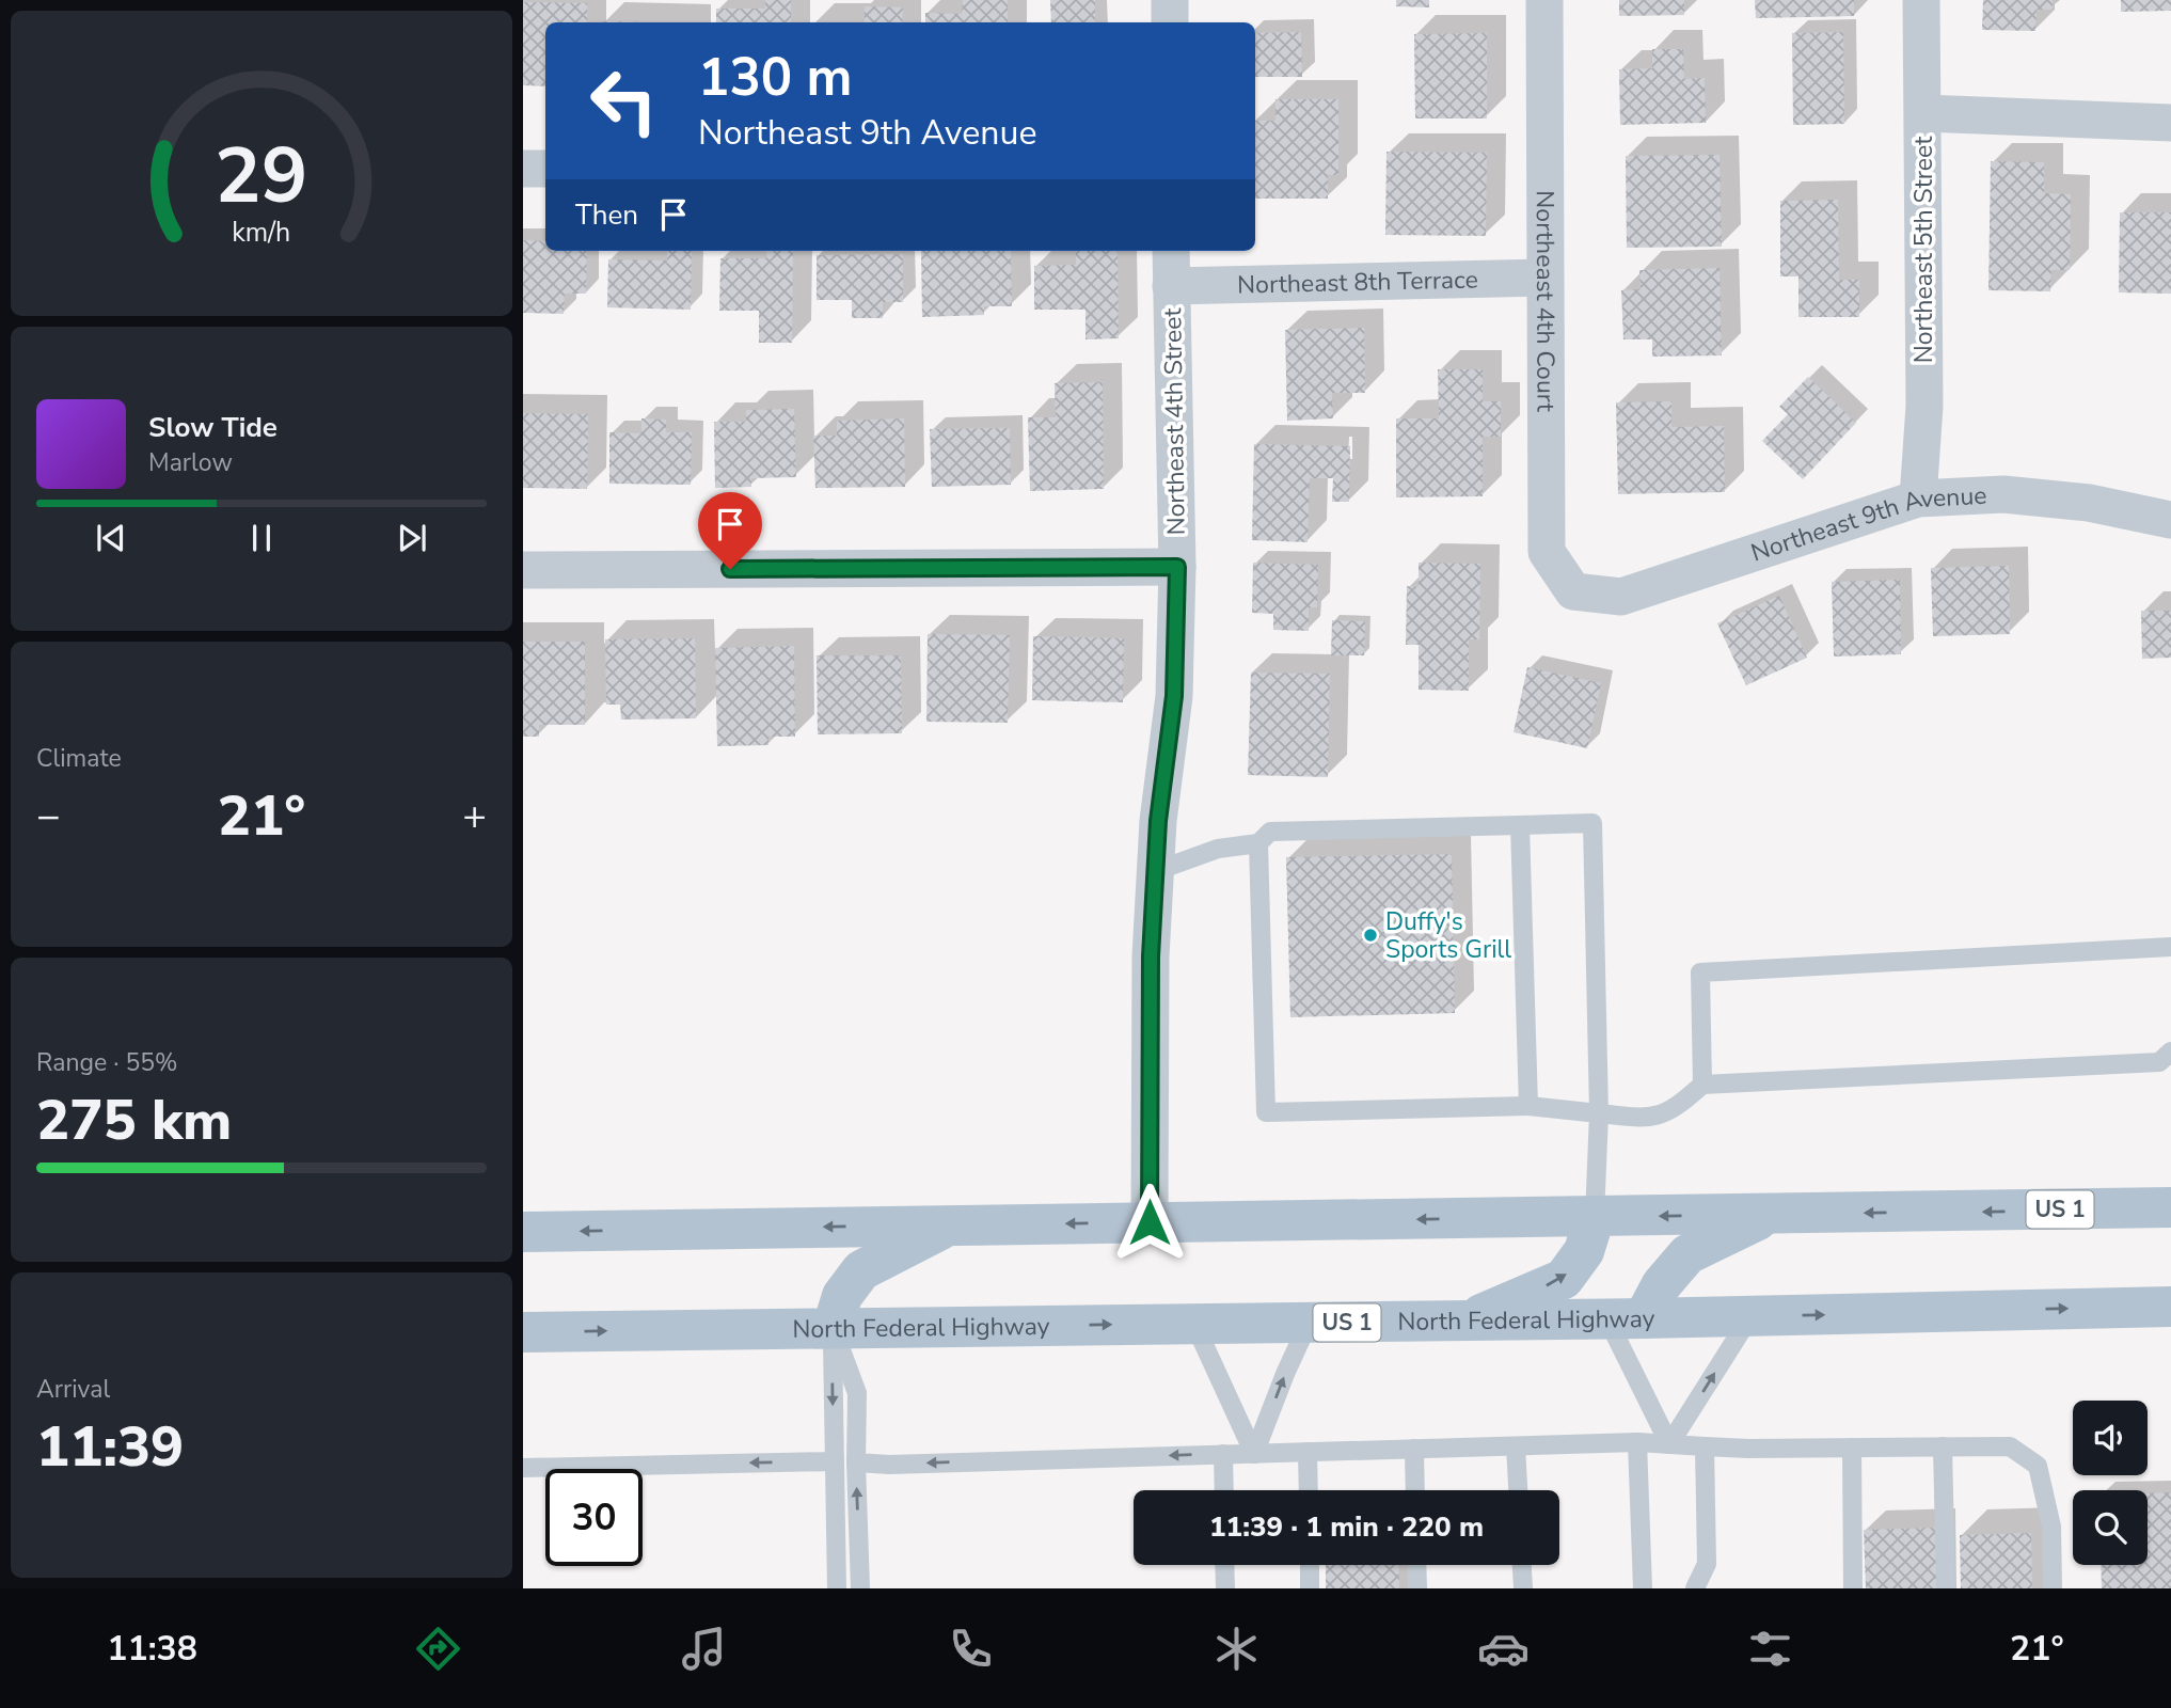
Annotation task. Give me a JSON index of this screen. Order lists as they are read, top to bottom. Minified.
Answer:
{"streets":{"main road":["US 1","North Federal Highway"],"street":["Northeast 5th Street","Northeast 8th Terrace","Northeast 4th Court","Northeast 4th Street","Northeast 9th Avenue"]},"crossings":[["Northeast 5th Street","Northeast 9th Avenue"],["Northeast 8th Terrace","Northeast 4th Court"],["Northeast 8th Terrace","Northeast 4th Street"],["Northeast 4th Court","Northeast 9th Avenue"],["Northeast 4th Street","US 1"]],"places":["Duffy's Sports Grill"],"page":{"turn":["130 m","Northeast 9th Avenue"],"then":"Then","song":["Slow Tide","Marlow"],"tile":["Climate",["Range · 55%","275 km"],["Arrival","11:39"]],"heat":["−","21°","+"],"limit":"30","trip":"11:39 · 1 min · 220 m","tabs":["11:38","21°"],"gauge":["29","km/h"]}}
